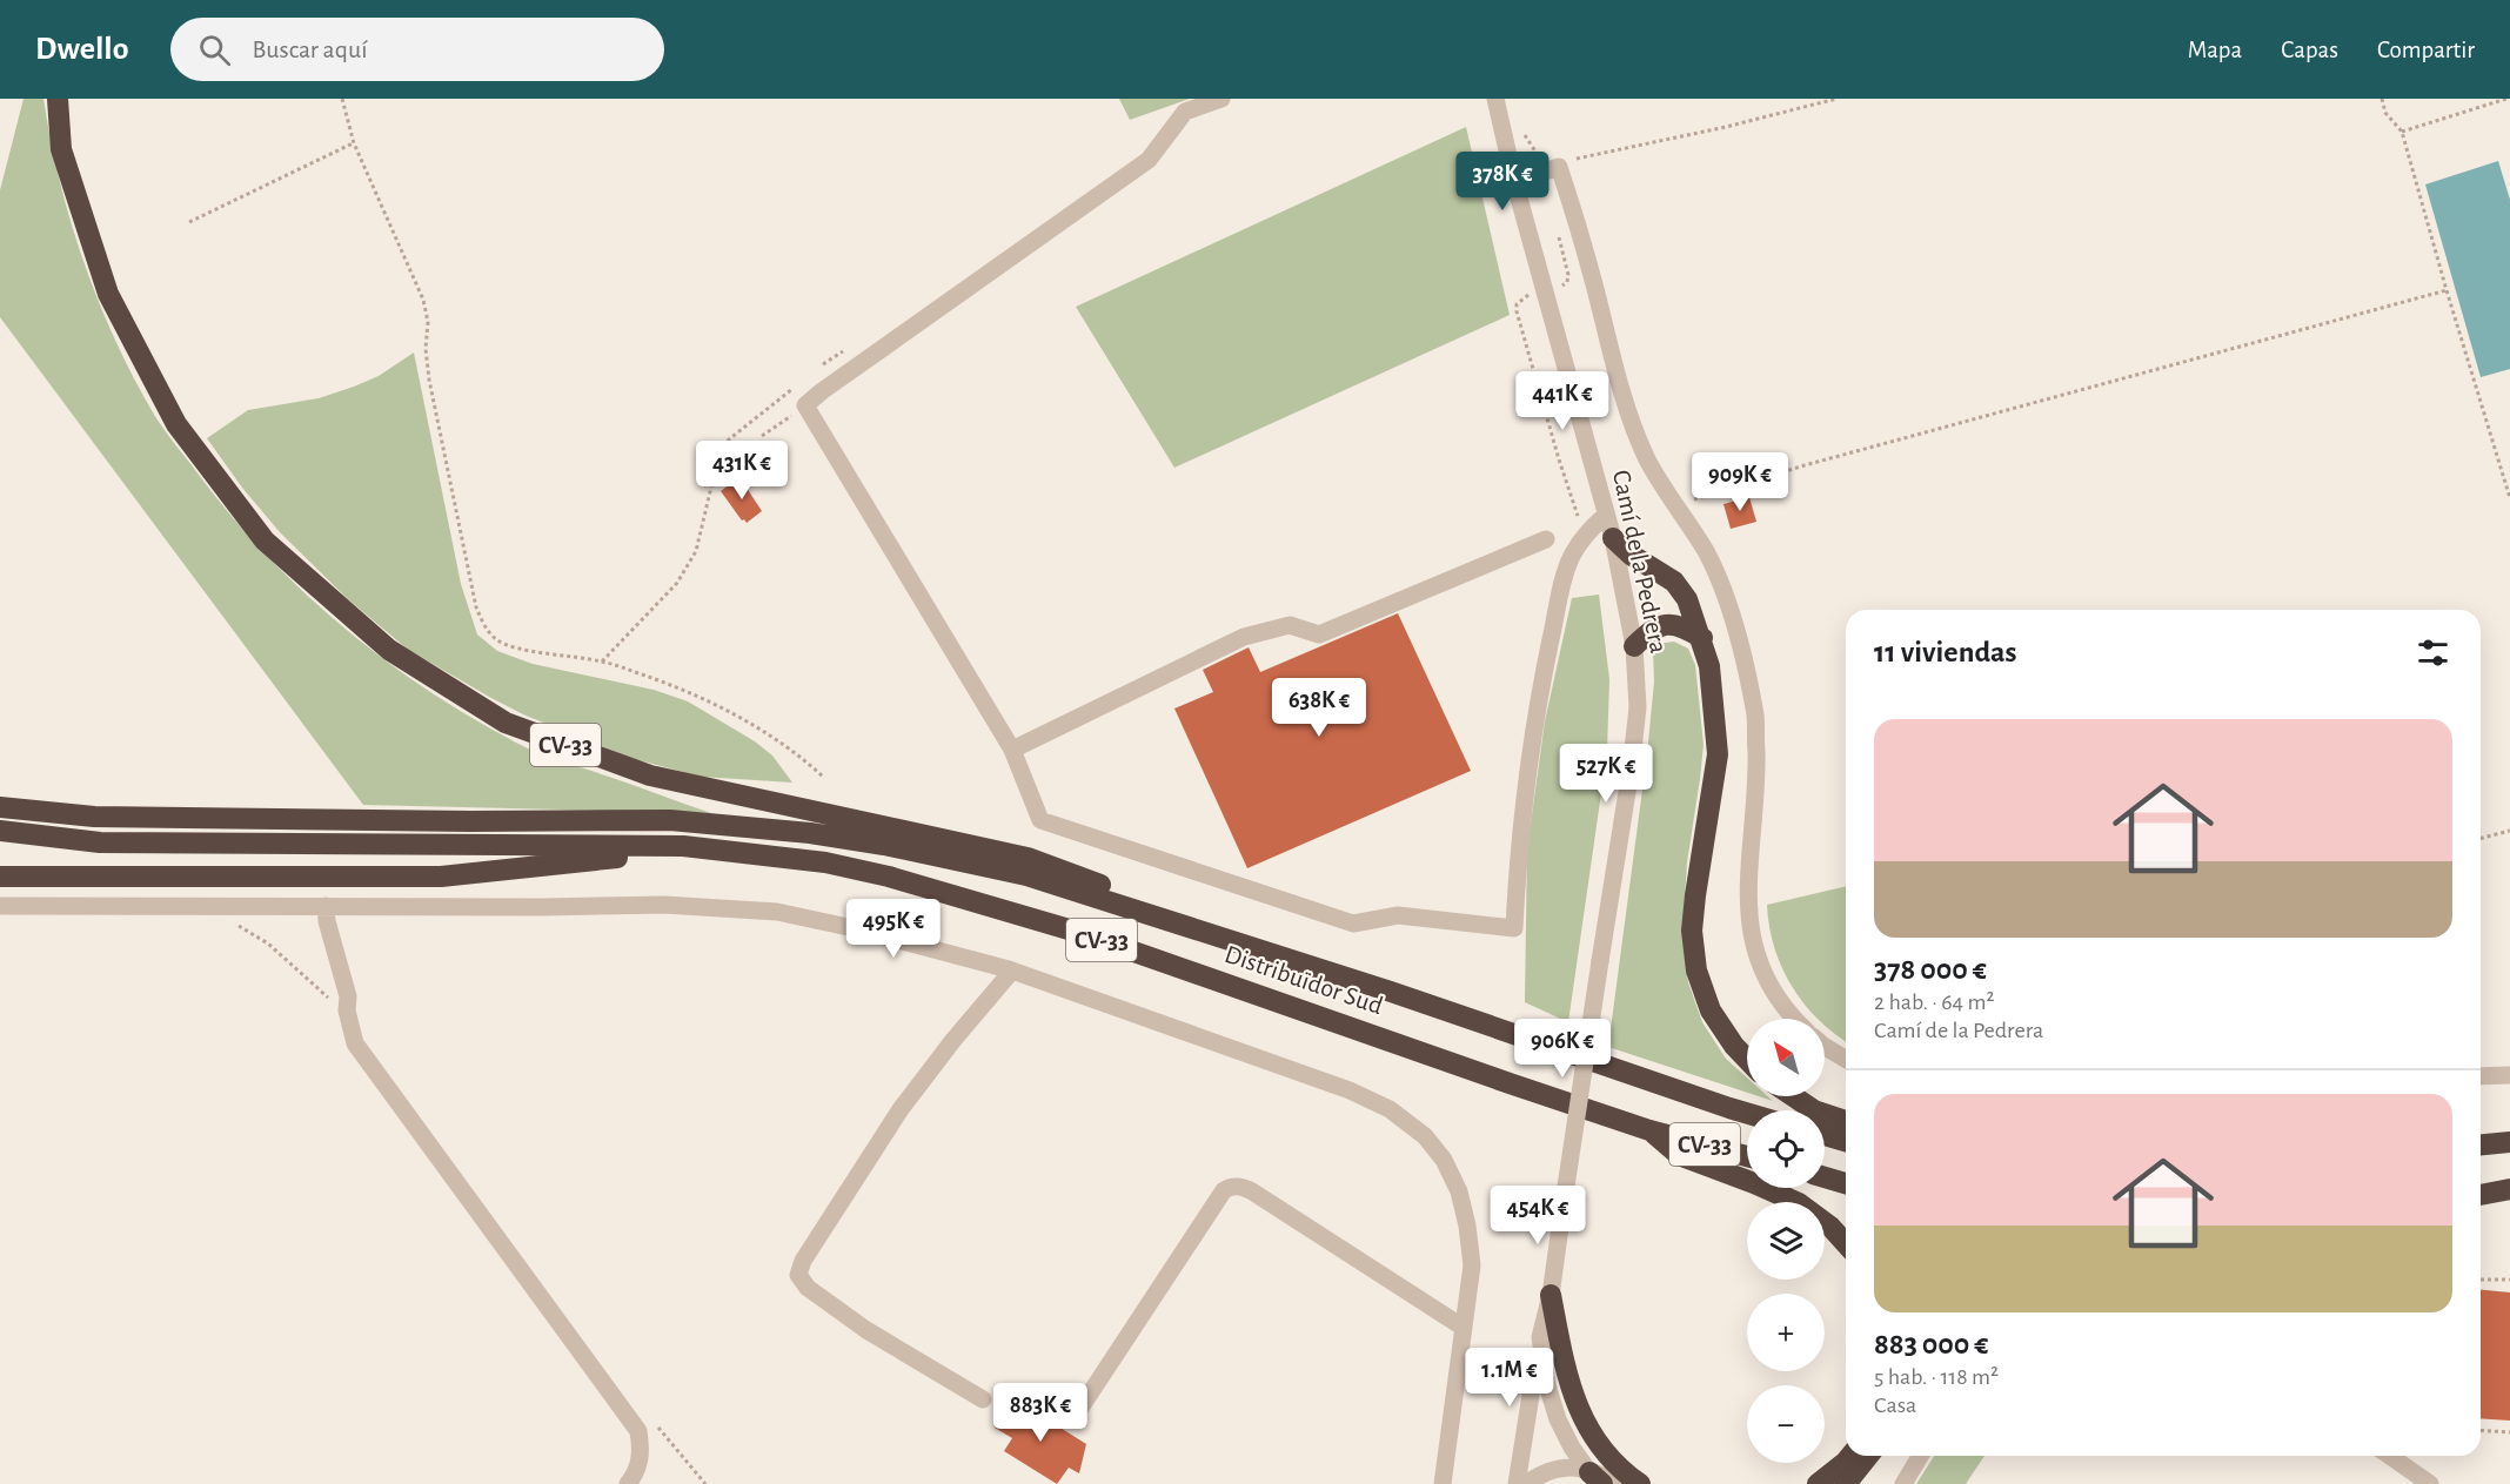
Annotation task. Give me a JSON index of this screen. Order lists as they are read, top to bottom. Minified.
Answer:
{"streets":{"highway":["CV-33","Distribuïdor Sud"],"street":["Camí de la Pedrera"]},"crossings":[["CV-33","Distribuïdor Sud"]],"north":"top left","page":{"header":"Dwello","search":"Buscar aquí","nav":["Mapa","Capas","Compartir"],"price":["378K €","441K €","431K €","909K €","638K €","527K €","495K €","906K €","454K €","1.1M €","883K €"],"heading":"11 viviendas","list":[{"name":"378 000 €","note":"2 hab. · 64 m² · Camí de la Pedrera"},{"name":"883 000 €","note":"5 hab. · 118 m² · Casa"}],"map_buttons":["+","−"]}}
